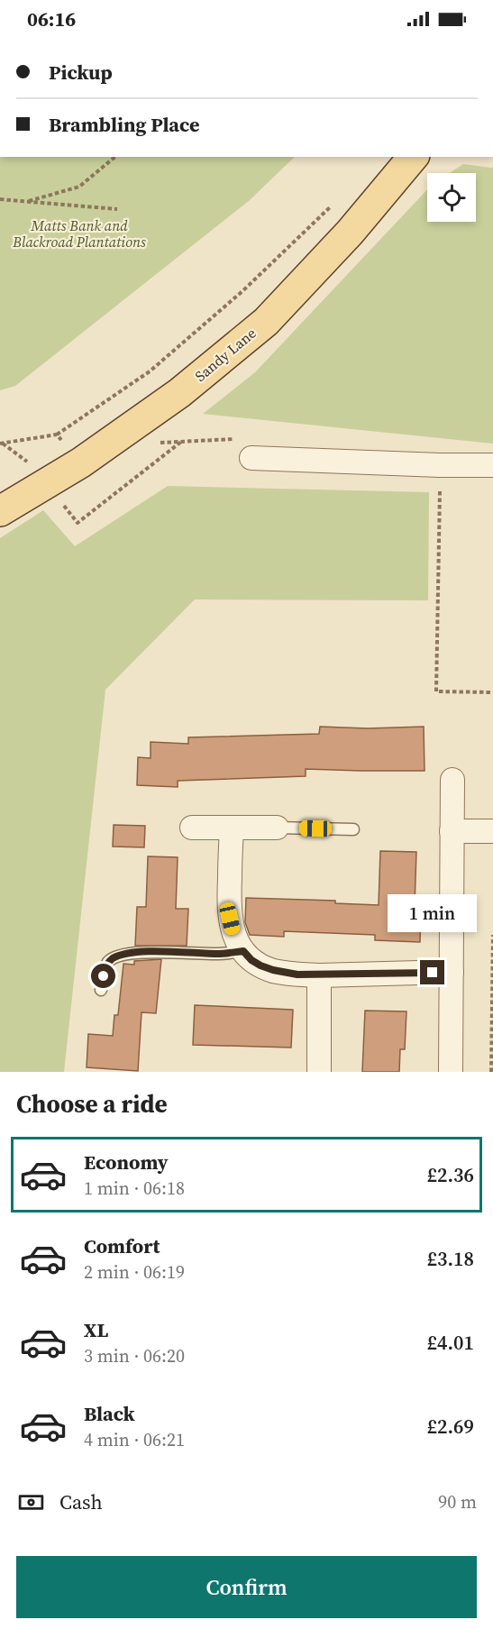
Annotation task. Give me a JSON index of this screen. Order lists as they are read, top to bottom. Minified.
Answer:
{"streets":{"main road":["Sandy Lane"]},"parks":["Matts Bank and Blackroad Plantations"],"page":{"status":"06:16","banner":["Pickup","Brambling Place"],"bubble":"1 min","heading":"Choose a ride","list":[{"name":"Economy","note":"1 min · 06:18","value":"£2.36"},{"name":"Comfort","note":"2 min · 06:19","value":"£3.18"},{"name":"XL","note":"3 min · 06:20","value":"£4.01"},{"name":"Black","note":"4 min · 06:21","value":"£2.69"}],"pay":["Cash","90 m"],"buttons":"Confirm"}}
